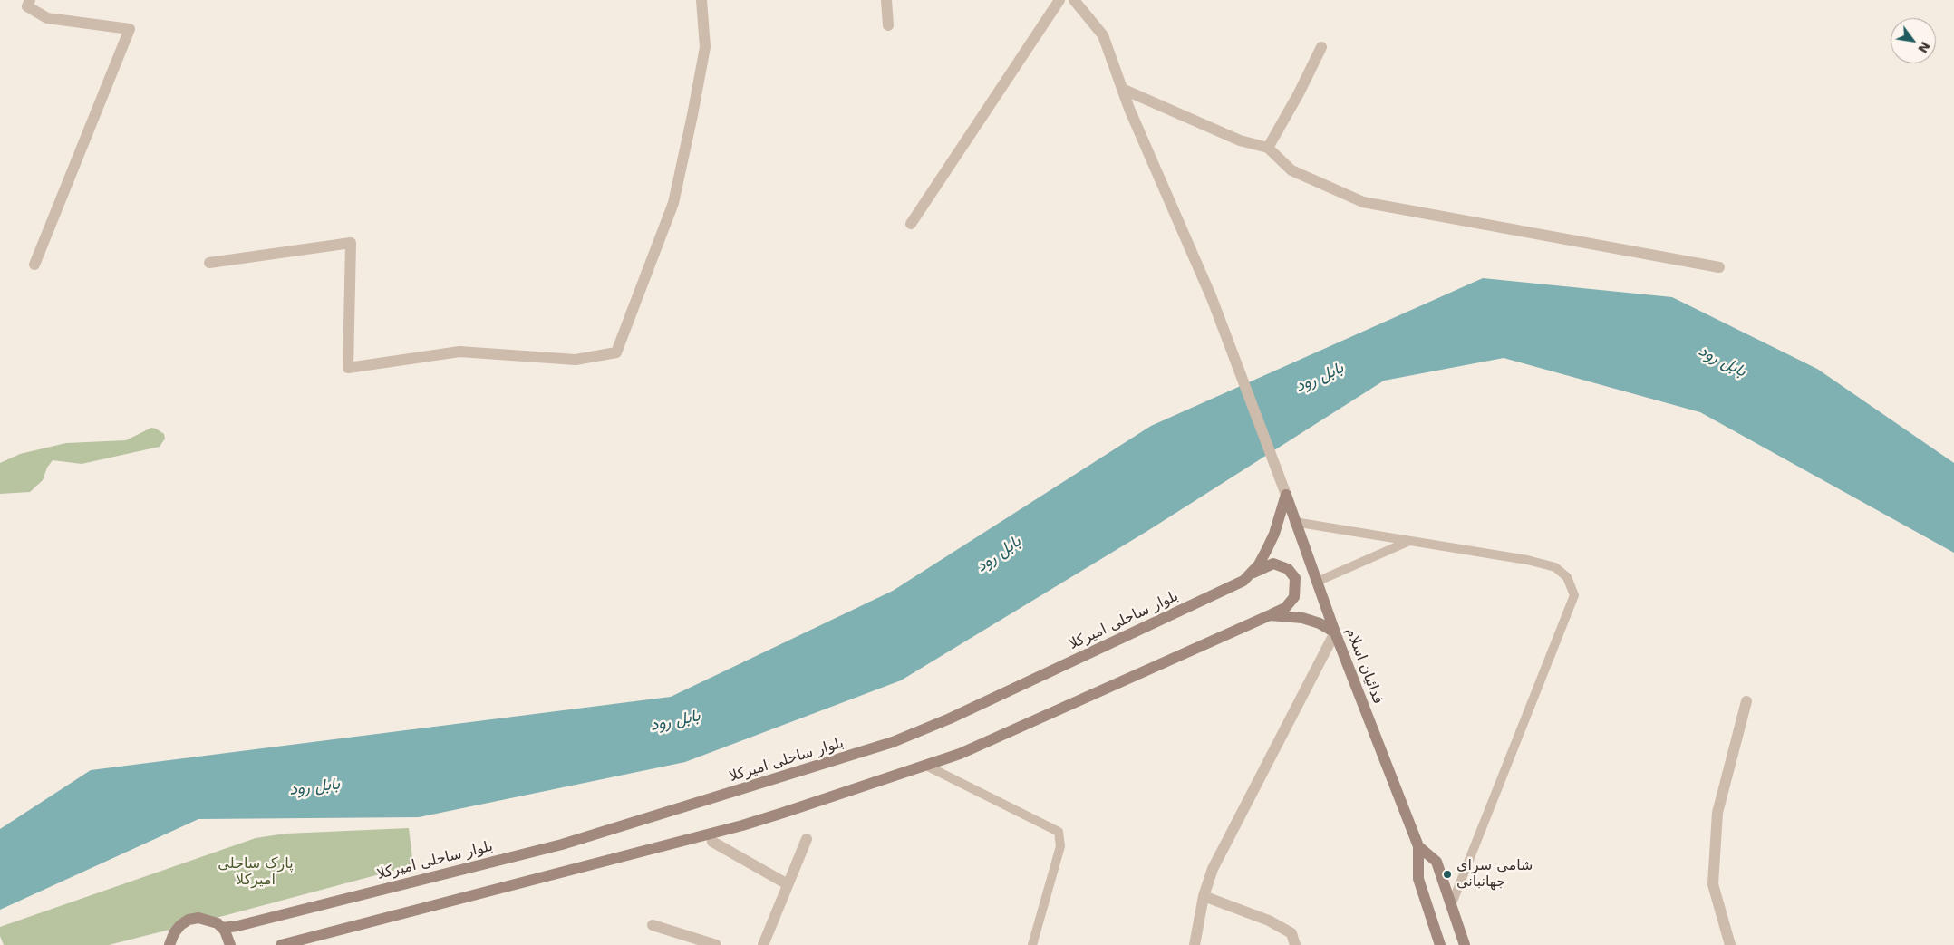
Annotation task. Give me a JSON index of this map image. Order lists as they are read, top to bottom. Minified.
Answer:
{"streets":{"main road":["بلوار ساحلی امیرکلا","فدائیان اسلام"]},"crossings":[["بلوار ساحلی امیرکلا","فدائیان اسلام"]],"water":["بابل رود"],"parks":["پارک ساحلی امیرکلا"],"places":["شامی سرای جهانبانی"],"north":"bottom right"}
